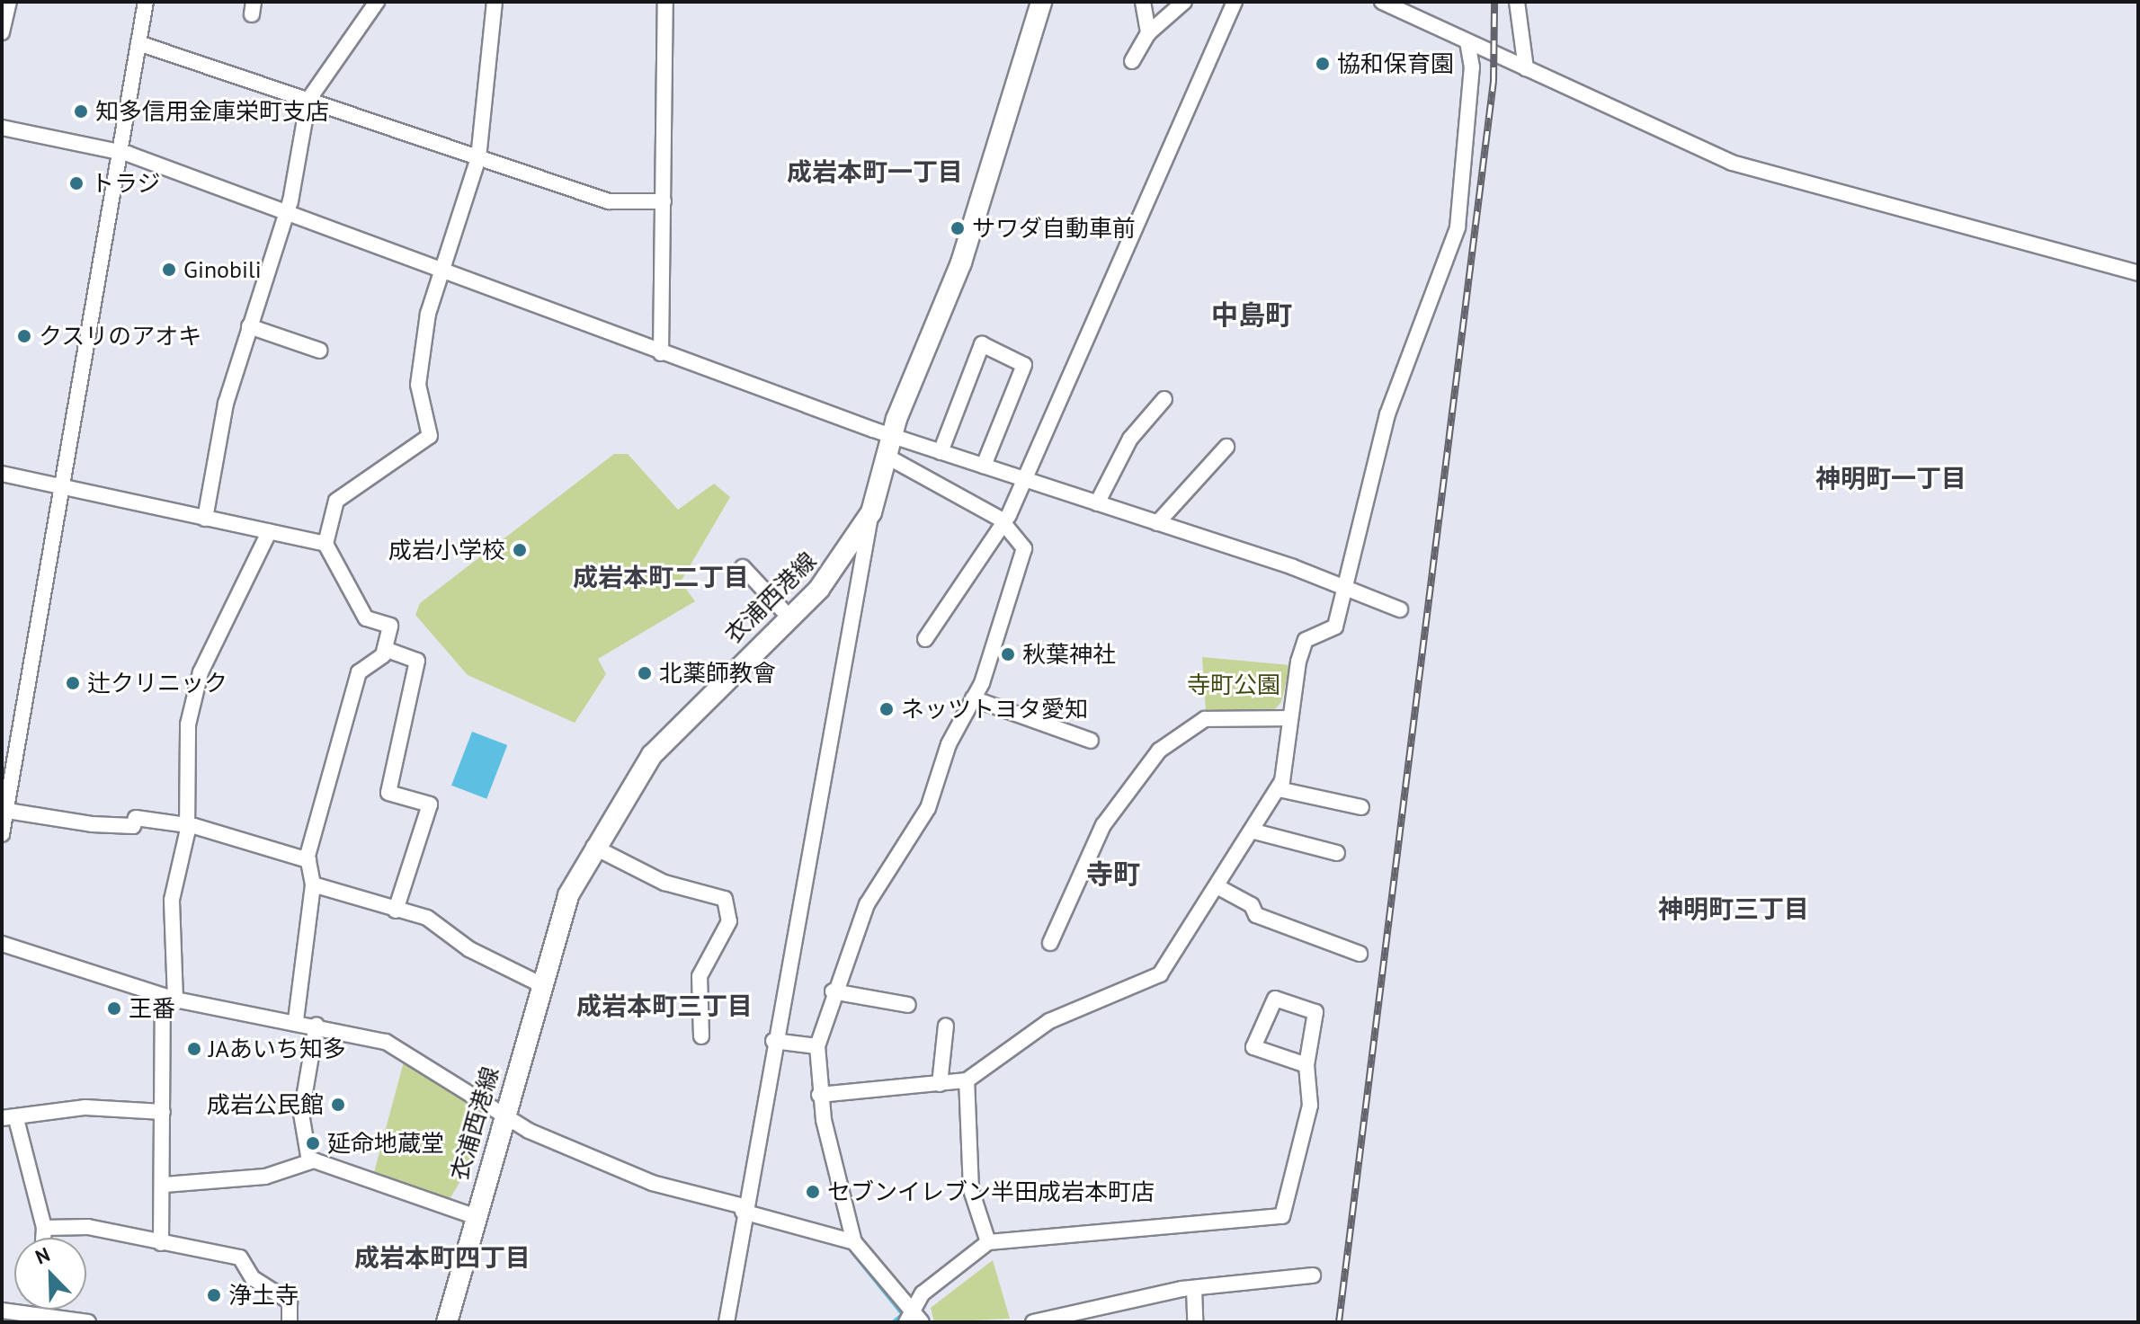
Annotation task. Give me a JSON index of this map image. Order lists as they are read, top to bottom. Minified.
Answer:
{"streets":{"main road":["衣浦西港線"]},"districts":["成岩本町一丁目","中島町","神明町一丁目","成岩本町二丁目","寺町","神明町三丁目","成岩本町三丁目","成岩本町四丁目"],"parks":["寺町公園"],"places":["協和保育園","知多信用金庫栄町支店","トラジ","サワダ自動車前","Ginobili","クスリのアオキ","成岩小学校","秋葉神社","北薬師教會","辻クリニック","ネッツトヨタ愛知","王番","JAあいち知多","成岩公民館","延命地蔵堂","セブンイレブン半田成岩本町店","浄土寺"],"north":"top left"}
